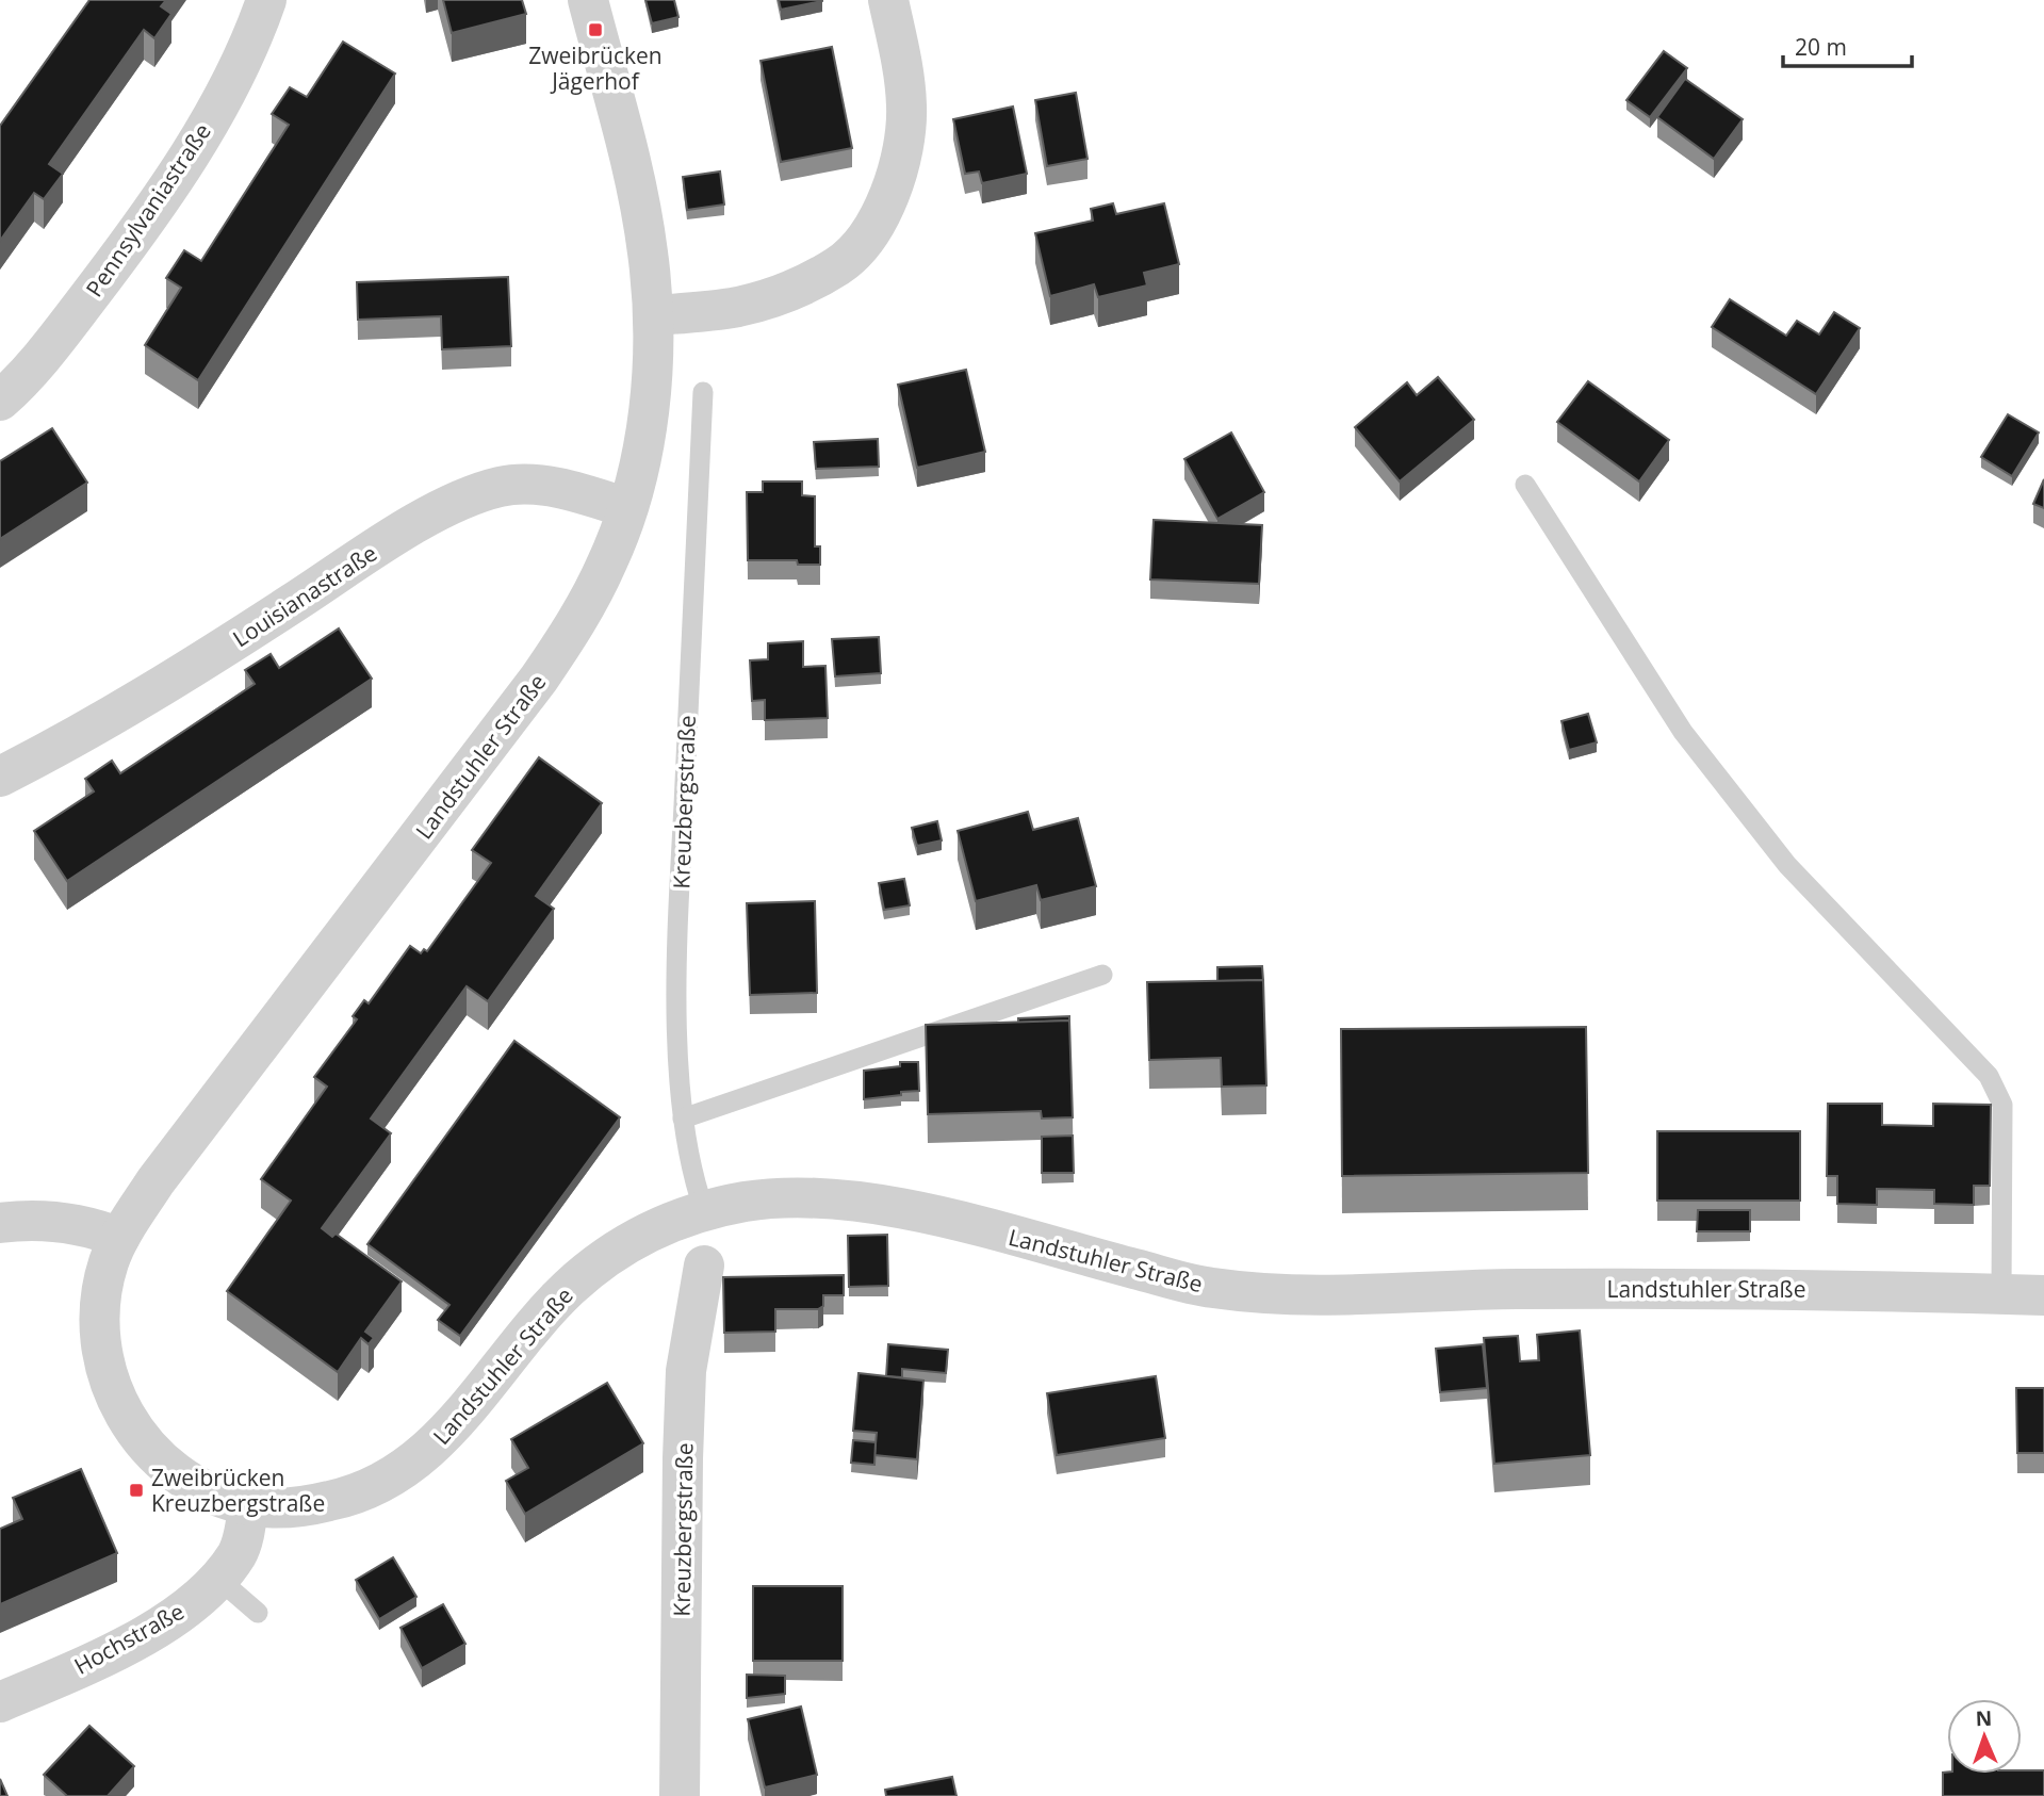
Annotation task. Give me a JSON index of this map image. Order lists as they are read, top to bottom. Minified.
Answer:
{"streets":{"street":["Pennsylvaniastraße","Louisianastraße","Landstuhler Straße","Kreuzbergstraße","Hochstraße"]},"crossings":[["Louisianastraße","Landstuhler Straße"],["Landstuhler Straße","Kreuzbergstraße"],["Landstuhler Straße","Hochstraße"]],"places":{"transit":["Zweibrücken Jägerhof","Zweibrücken Kreuzbergstraße"]},"scale_bar":"20 m","north":"top"}
